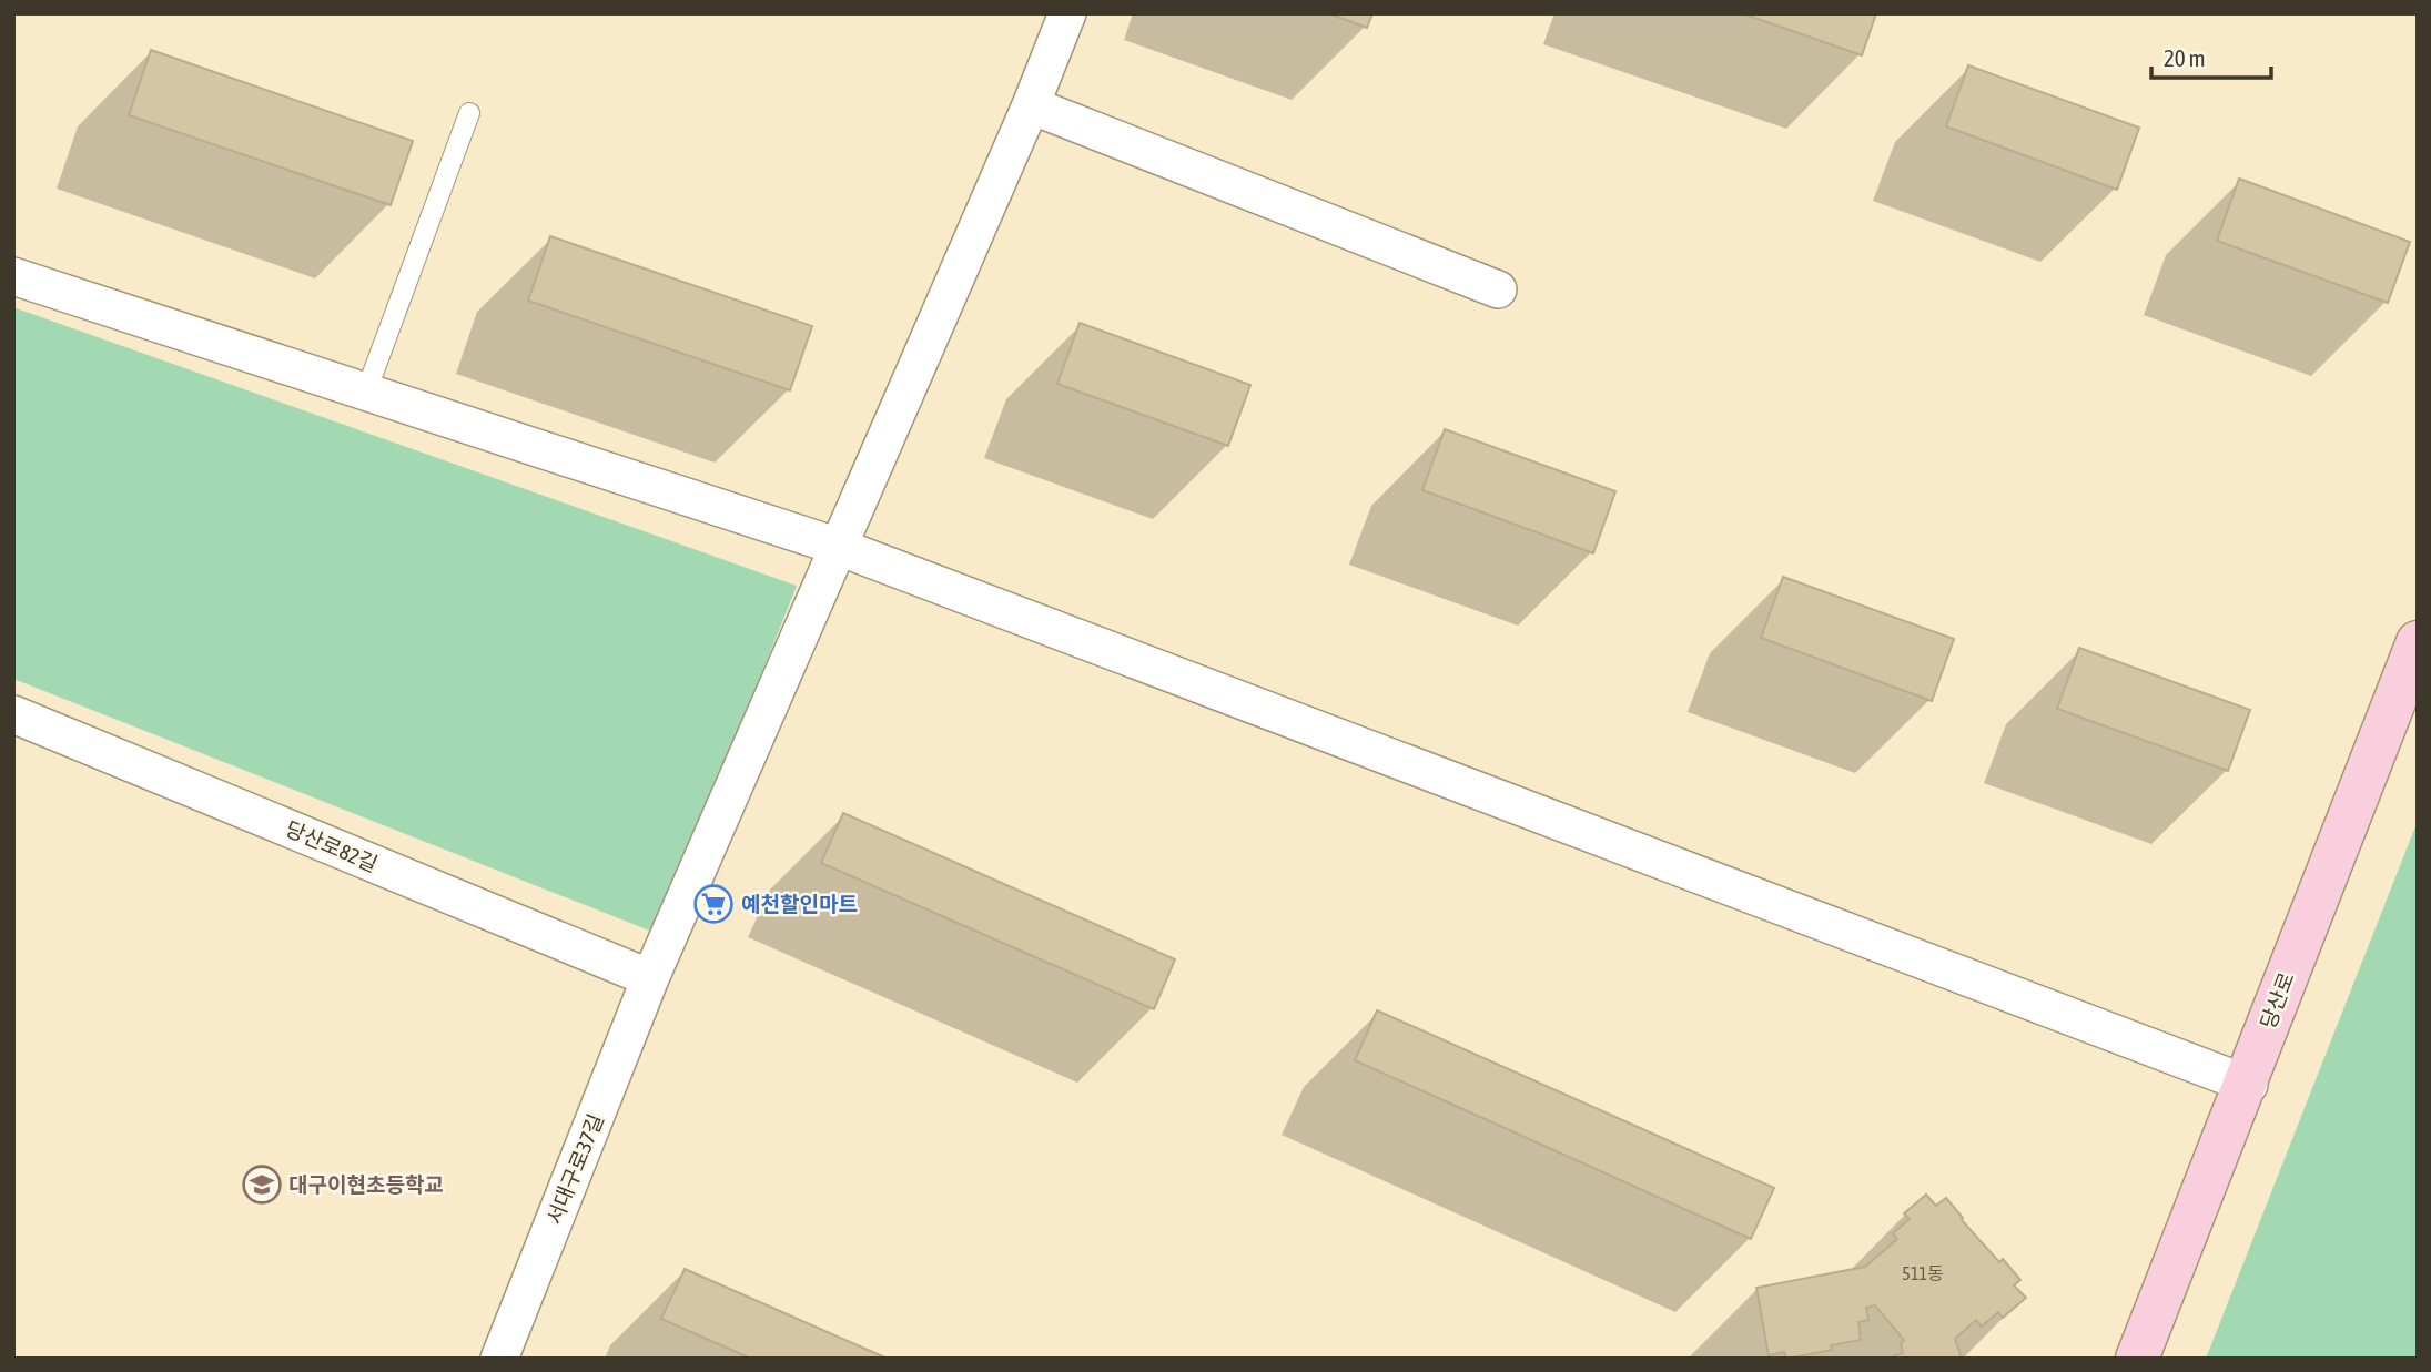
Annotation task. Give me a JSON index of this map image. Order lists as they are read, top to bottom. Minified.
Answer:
{"streets":{"main road":["당산로"],"street":["당산로82길","서대구로37길"]},"crossings":[["당산로82길","서대구로37길"]],"places":{"supermarket":["예천할인마트"],"school or university":["대구이현초등학교"]},"house_numbers":["511동"],"scale_bar":"20 m"}
